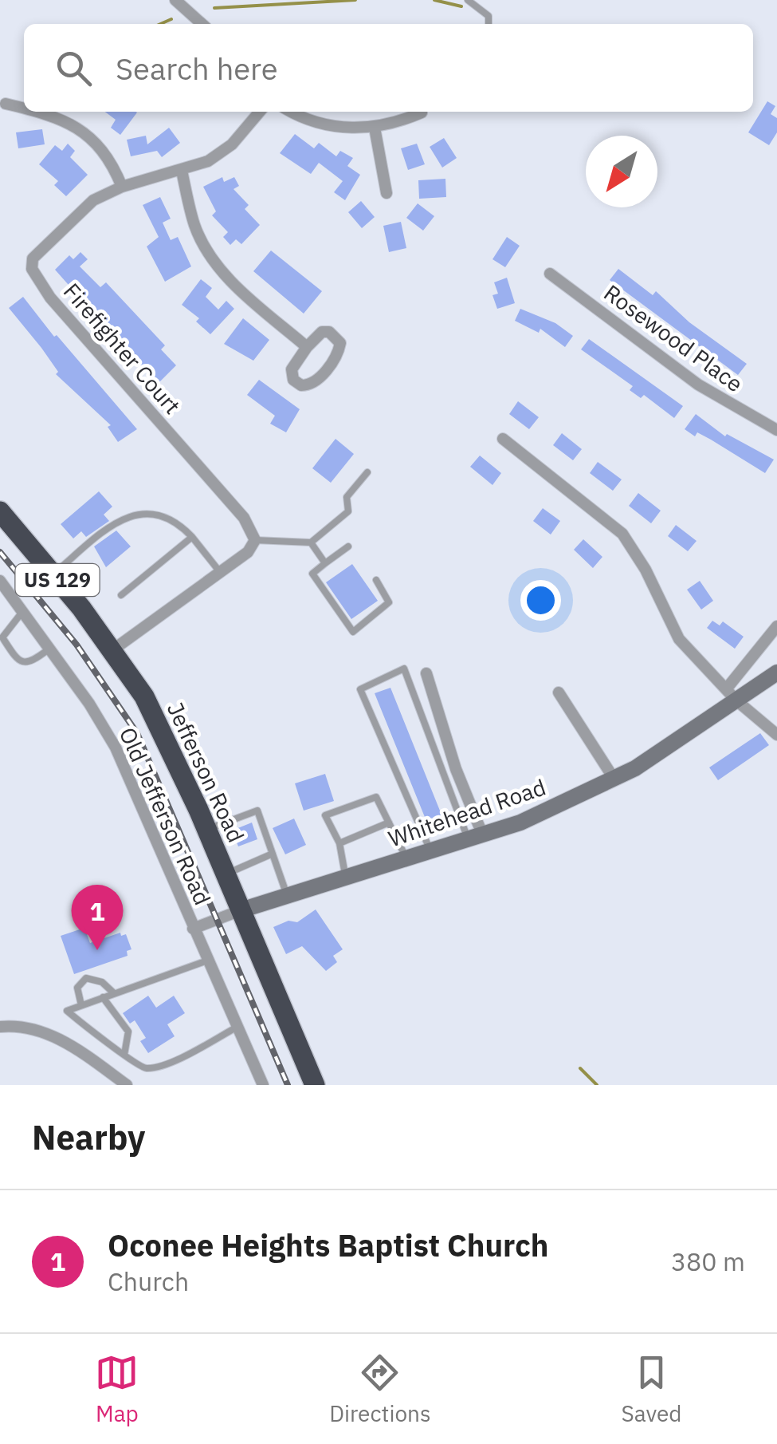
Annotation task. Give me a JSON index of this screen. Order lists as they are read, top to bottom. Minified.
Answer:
{"streets":{"highway":["US 129","Jefferson Road"],"main road":["Whitehead Road"],"street":["Rosewood Place","Firefighter Court","Old Jefferson Road"]},"crossings":[["Jefferson Road","Whitehead Road"],["Whitehead Road","Old Jefferson Road"]],"north":"bottom left","page":{"search":"Search here","pins":"1","heading":"Nearby","list":[{"mark":"1","name":"Oconee Heights Baptist Church","note":"Church","value":"380 m"}],"nav":["Map","Directions","Saved"]}}
